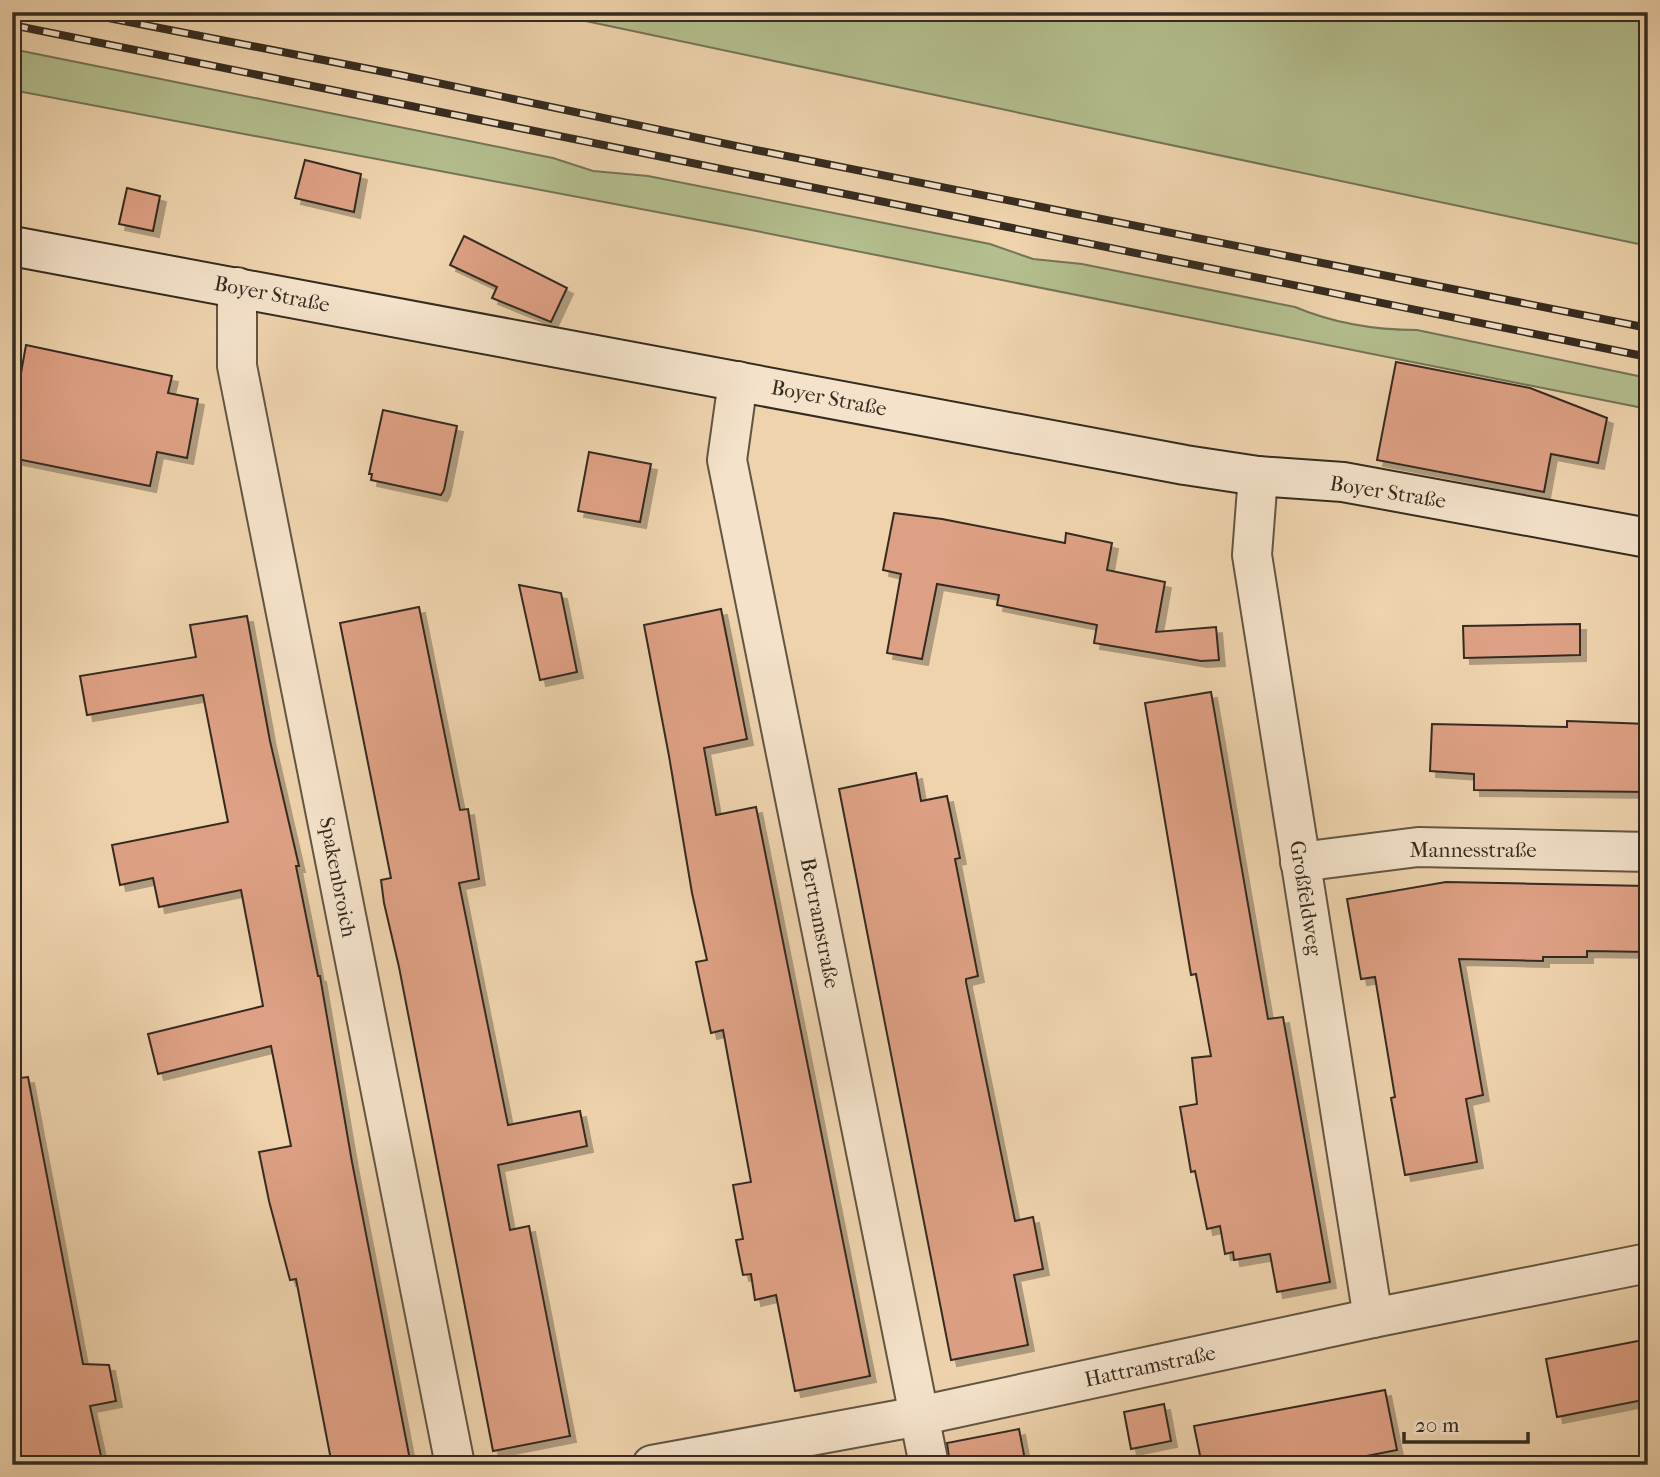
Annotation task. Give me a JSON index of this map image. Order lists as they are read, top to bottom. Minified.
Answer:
{"streets":{"street":["Boyer Straße","Mannesstraße","Spakenbroich","Großfeldweg","Bertramstraße","Hattramstraße"]},"crossings":[["Boyer Straße","Spakenbroich"],["Boyer Straße","Großfeldweg"],["Boyer Straße","Bertramstraße"],["Mannesstraße","Großfeldweg"],["Großfeldweg","Hattramstraße"],["Bertramstraße","Hattramstraße"]],"scale_bar":"20 m"}
